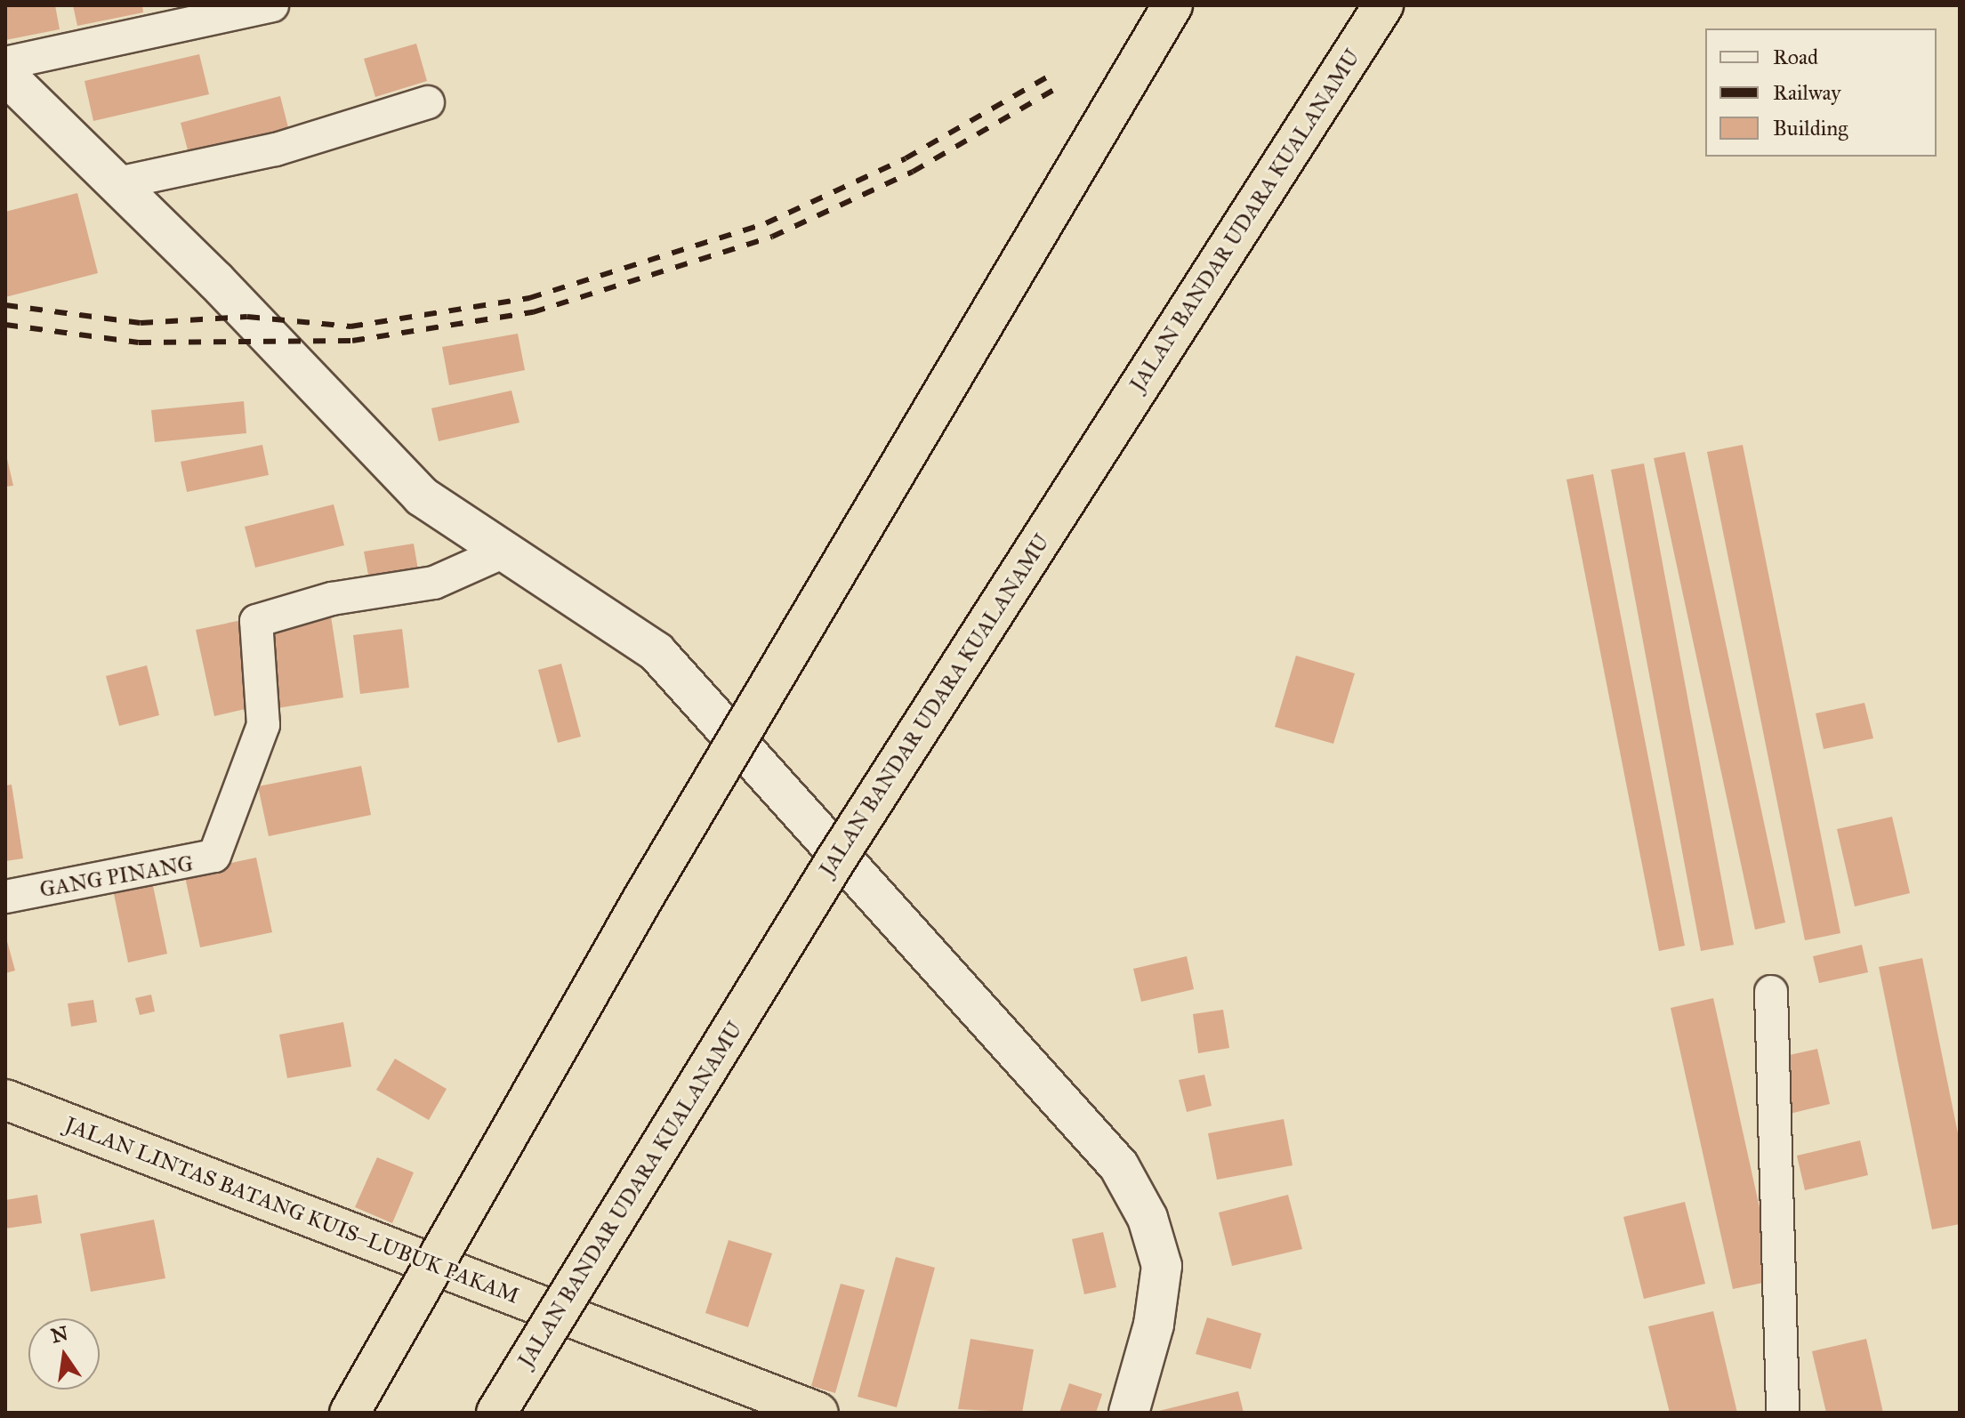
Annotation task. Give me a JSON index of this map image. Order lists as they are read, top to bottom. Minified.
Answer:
{"streets":{"highway":["JALAN BANDAR UDARA KUALANAMU","JALAN LINTAS BATANG KUIS–LUBUK PAKAM"],"street":["GANG PINANG"]},"legend":["Road","Railway","Building"],"north":"top"}
